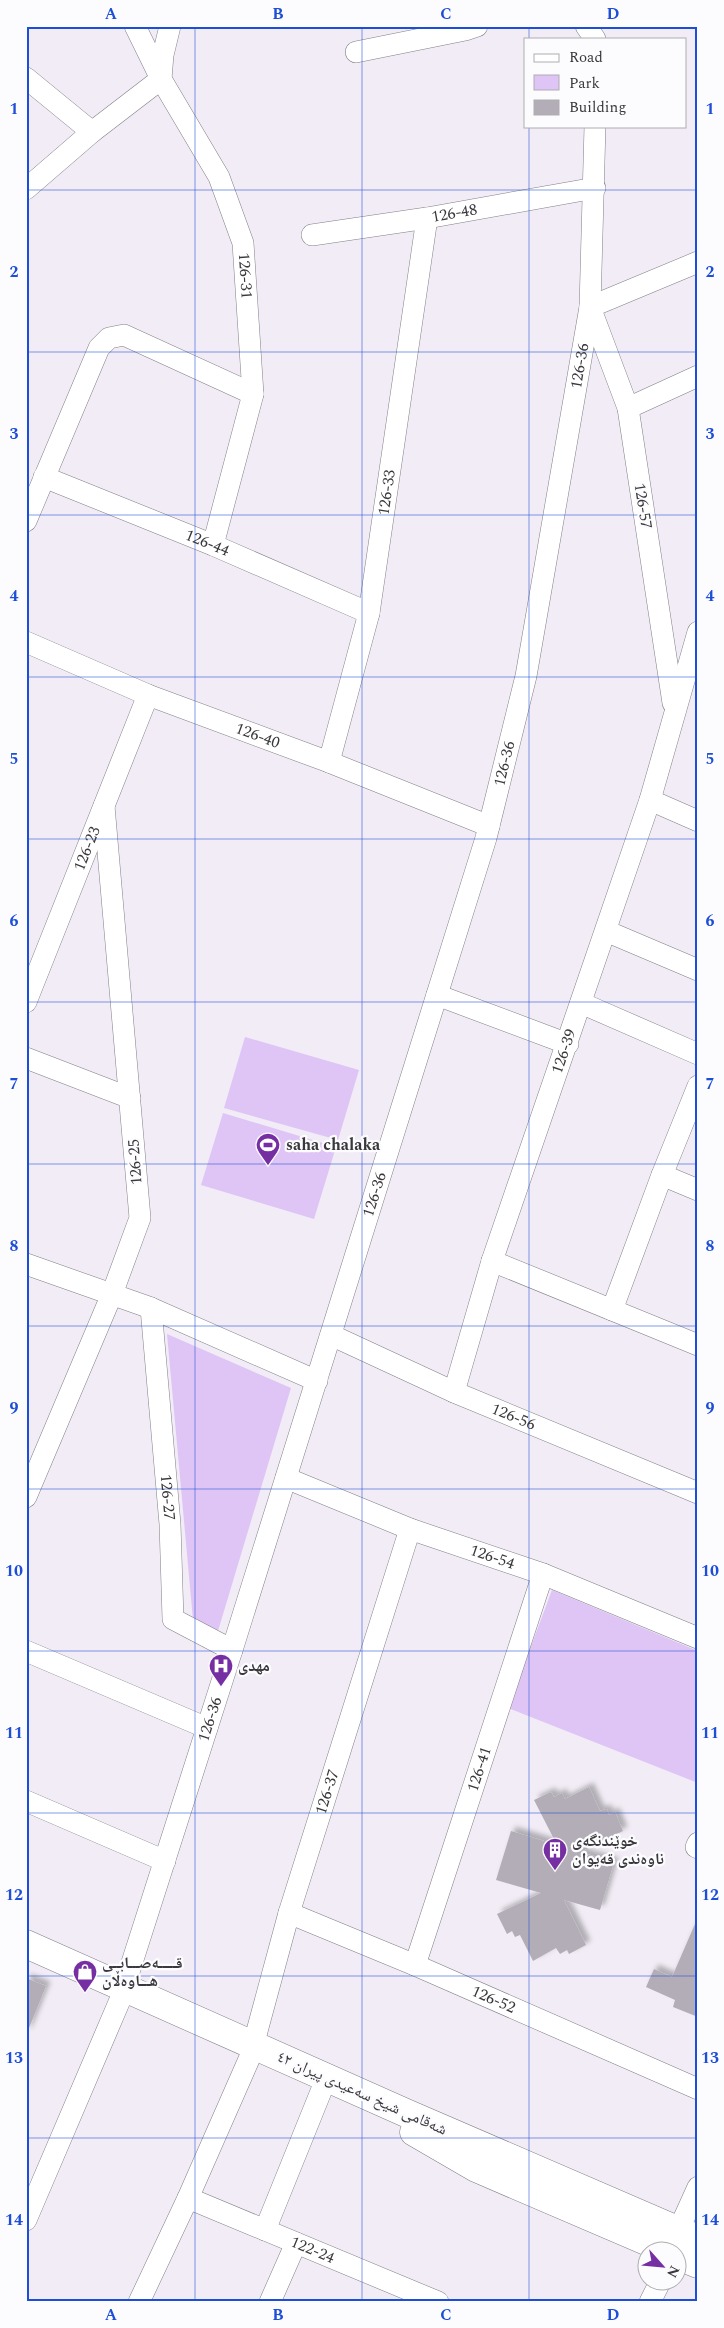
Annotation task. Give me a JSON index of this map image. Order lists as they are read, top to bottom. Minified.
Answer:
{"streets":{"main road":["شەقامی شیخ سەعیدی پیران ٤٢"],"street":["126-48","126-31","126-36","126-33","126-57","126-44","126-40","126-23","126-39","126-25","126-56","126-27","126-54","126-41","126-37","126-52","122-24"]},"crossings":[["126-48","126-36"],["126-48","126-33"],["126-31","126-44"],["126-36","126-57"],["126-36","126-40"],["126-36","126-56"],["126-36","126-27"],["126-36","126-54"],["126-36","شەقامی شیخ سەعیدی پیران ٤٢"],["126-33","126-44"],["126-33","126-40"],["126-57","126-39"],["126-40","126-23"],["126-23","126-25"],["126-39","126-56"],["126-54","126-41"],["126-54","126-37"],["126-41","126-52"],["126-37","126-52"],["126-37","شەقامی شیخ سەعیدی پیران ٤٢"],["126-37","122-24"]],"places":{"sports":["saha chalaka"],"hospital":["مهدی"],"building":["خوێندنگەی ناوەندی قەیوان"],"shop":["قـــــەصـــابــی هـــاوەڵان"]},"legend":["Road","Park","Building"],"north":"bottom right","grid":{"columns":["A","B","C","D"],"rows":["1","2","3","4","5","6","7","8","9","10","11","12","13","14"]}}
